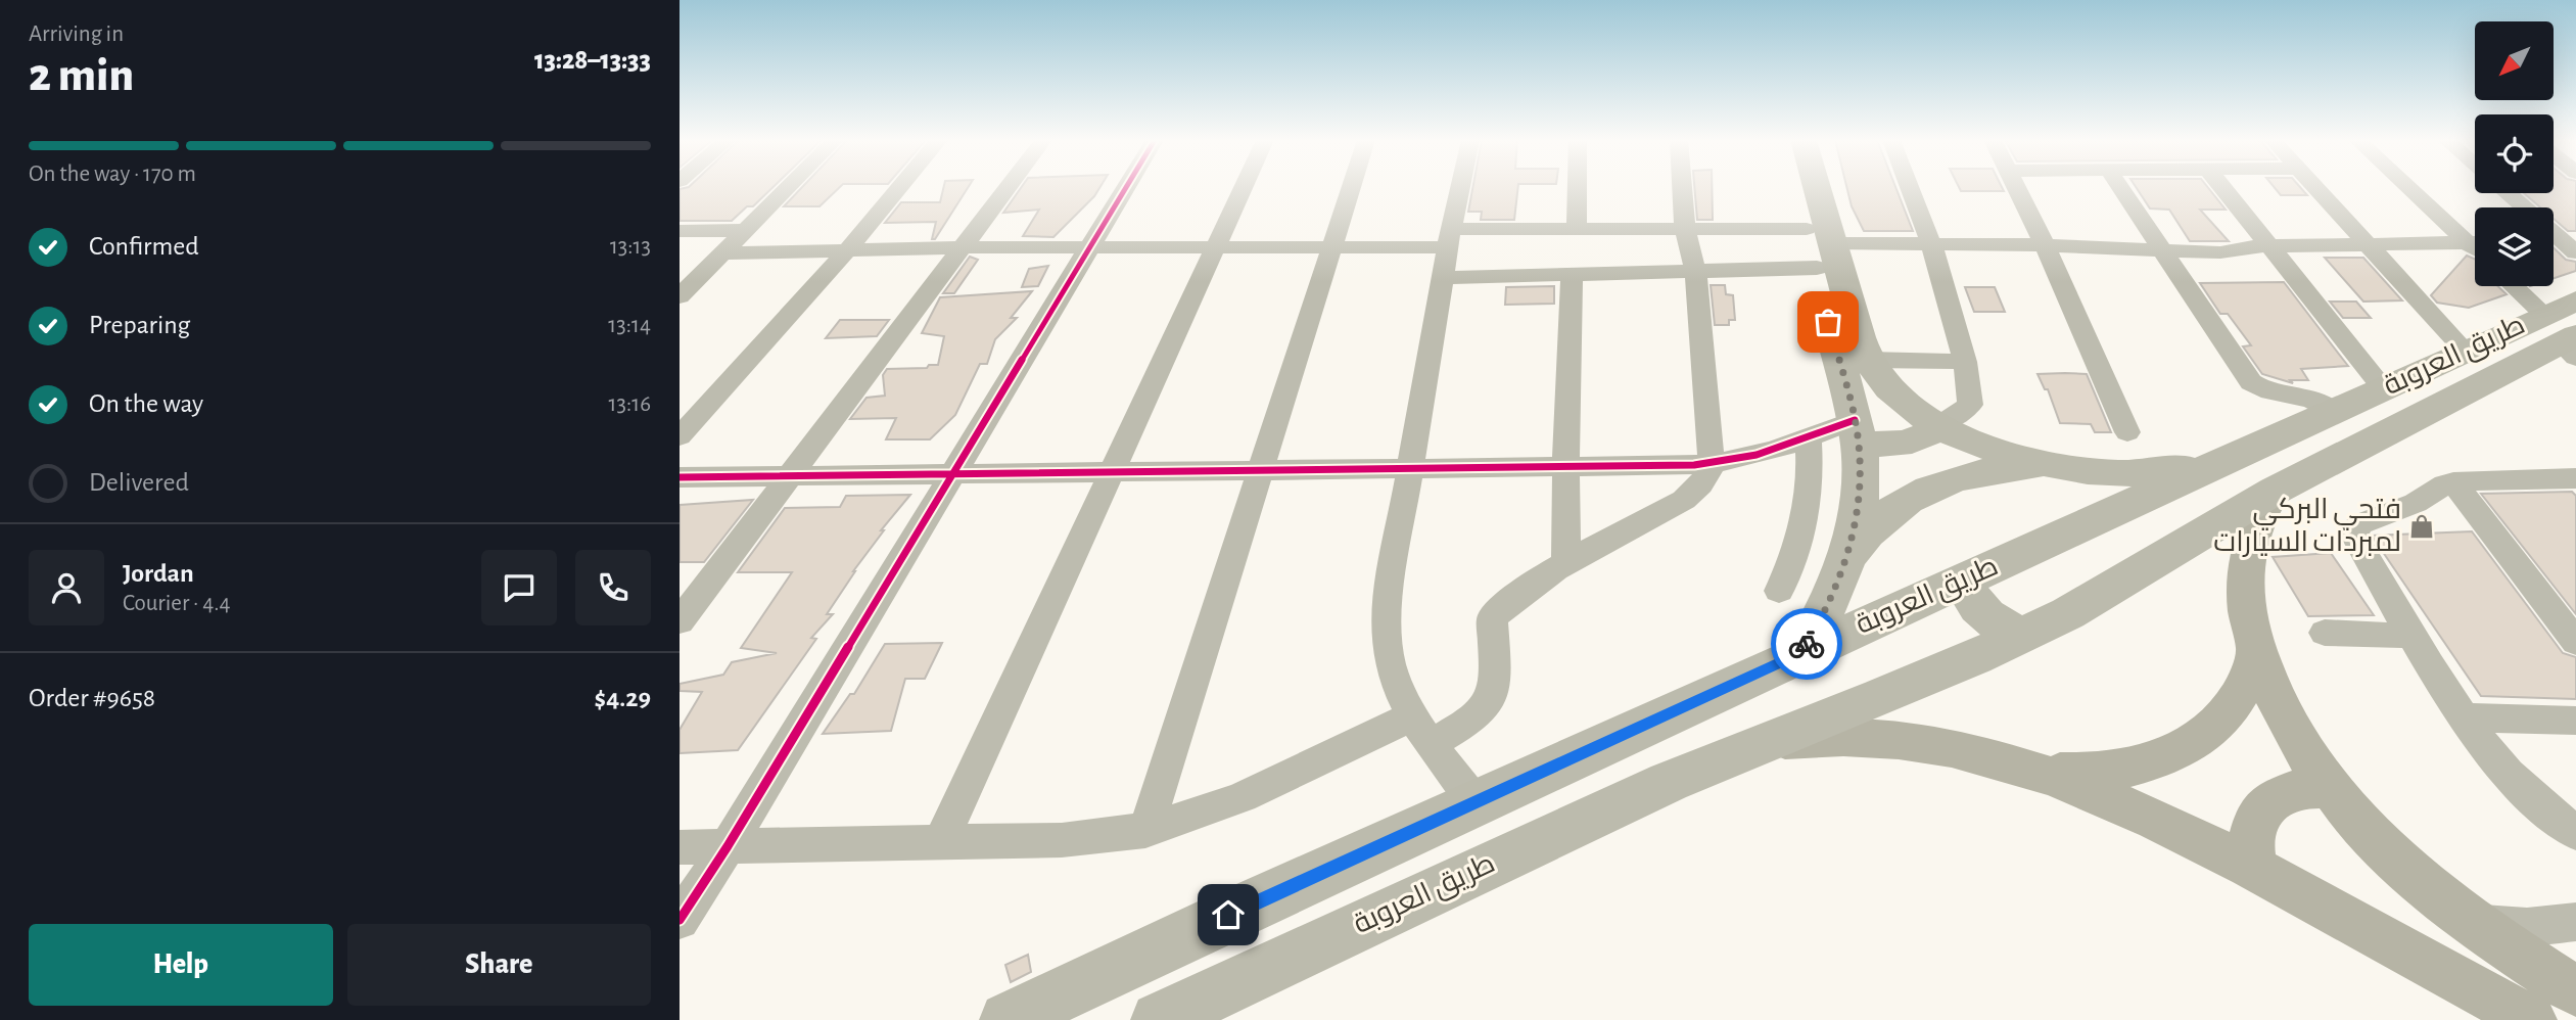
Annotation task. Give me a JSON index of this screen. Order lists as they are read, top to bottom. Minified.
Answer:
{"streets":{"highway":["طريق العروبة"]},"places":{"shop":["فتحي البركي لمبردات السيارات"]},"north":"bottom left","page":{"heading":["2 min","Arriving in","13:28–13:33"],"panel":["Jordan","Courier · 4.4","Order #9658","$4.29"],"bar":"On the way · 170 m","list":[["Confirmed","13:13"],["Preparing","13:14"],["On the way","13:16"],"Delivered"],"buttons":["Help","Share"]}}
